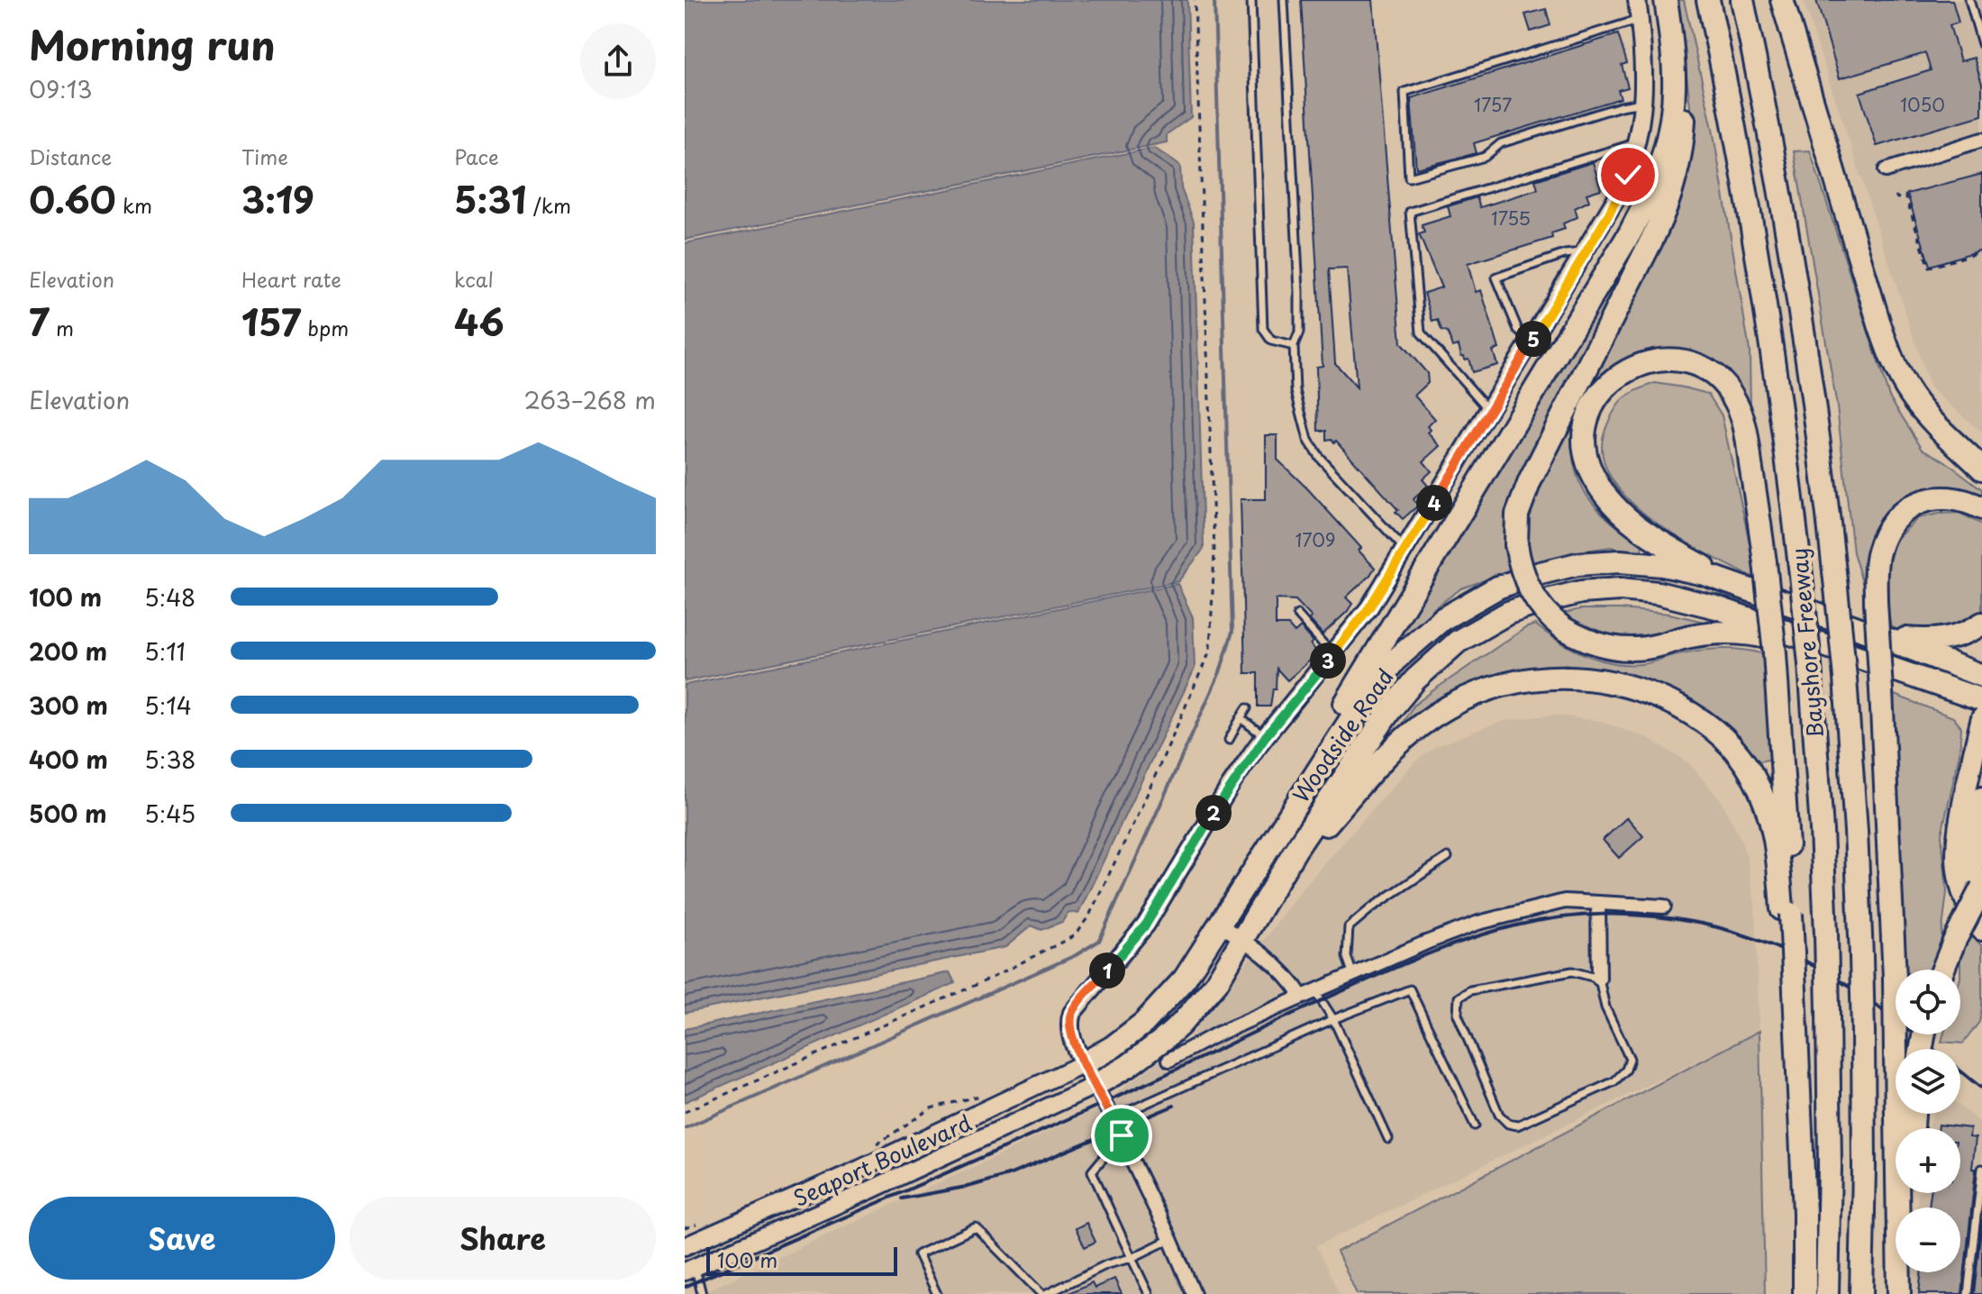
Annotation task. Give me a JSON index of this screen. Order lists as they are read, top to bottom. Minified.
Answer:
{"streets":{"highway":["Bayshore Freeway","Woodside Road"],"street":["Seaport Boulevard"]},"crossings":[["Woodside Road","Seaport Boulevard"]],"house_numbers":["1757","1050","1755","1709"],"scale_bar":"100 m","page":{"heading":["Morning run","09:13"],"stats":[["Distance","0.60 km"],["Time","3:19"],["Pace","5:31 /km"],["Elevation","7 m"],["Heart rate","157 bpm"],["kcal","46"]],"pins":["5","4","3","2","1"],"chart":["Elevation","263–268 m"],"list":[{"name":"100 m","note":"5:48"},{"name":"200 m","note":"5:11"},{"name":"300 m","note":"5:14"},{"name":"400 m","note":"5:38"},{"name":"500 m","note":"5:45"}],"map_buttons":["+","−"],"buttons":["Save","Share"],"scale":"100 m"}}
